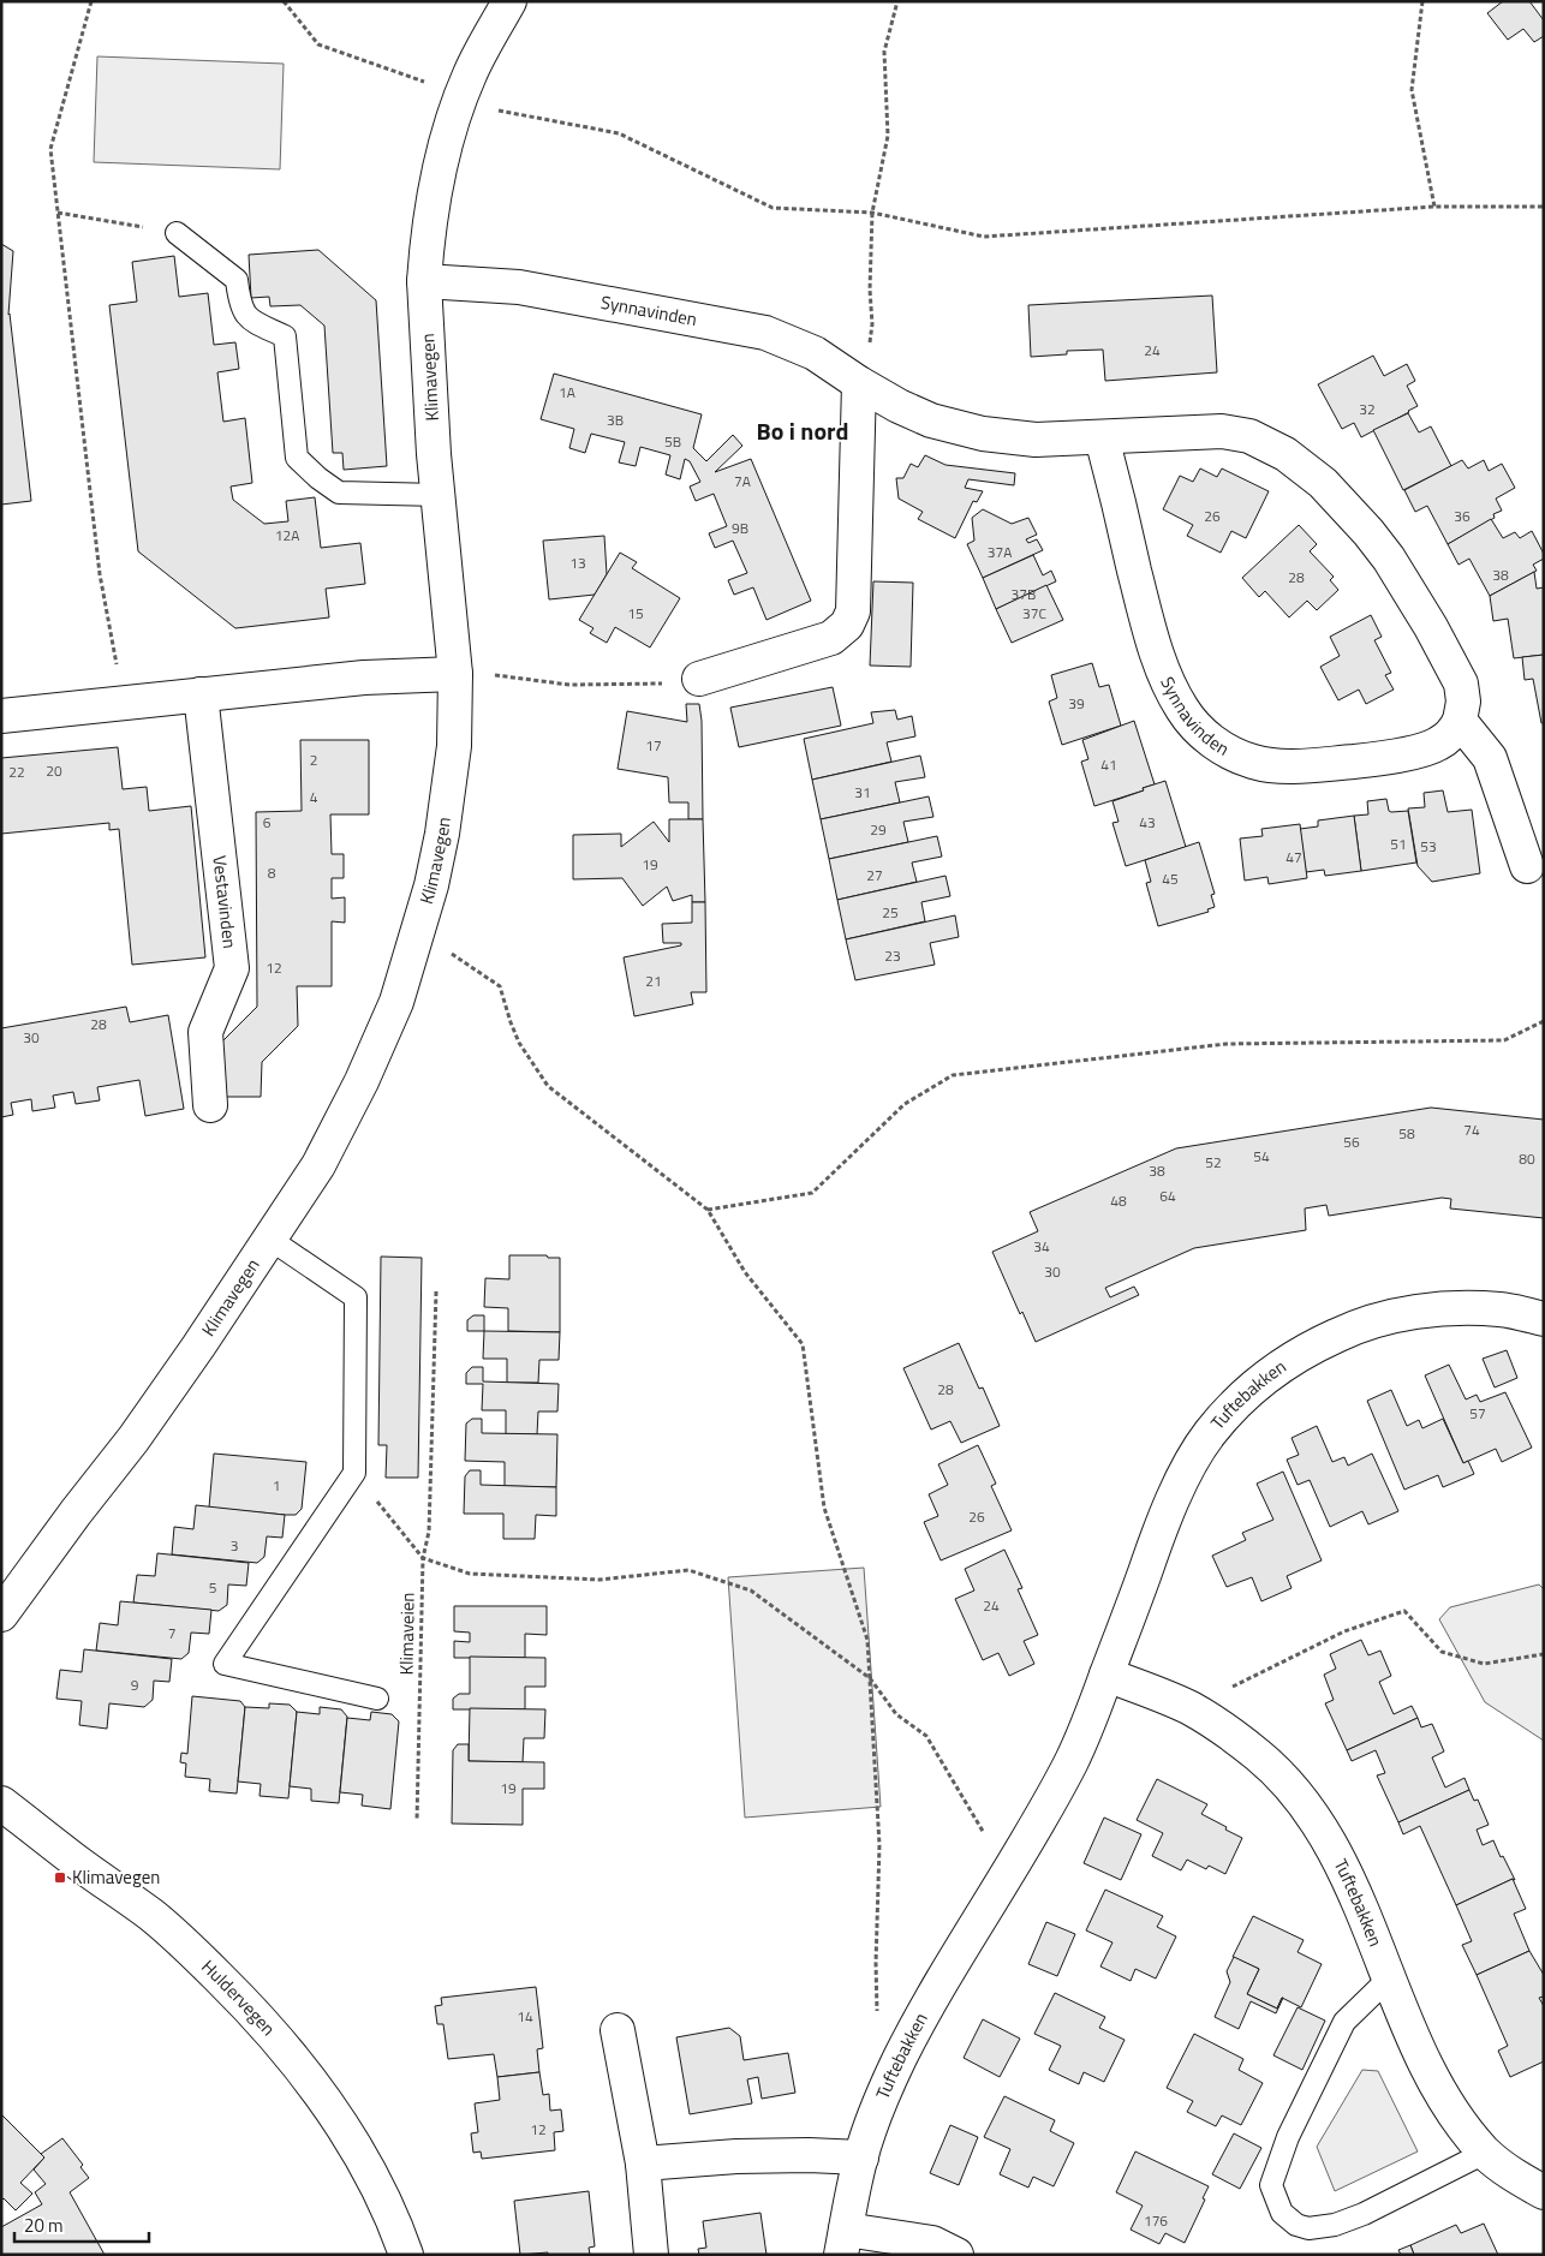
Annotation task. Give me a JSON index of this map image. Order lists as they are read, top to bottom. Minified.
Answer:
{"streets":{"street":["Synnavinden","Klimavegen","Vestavinden","Tuftebakken","Huldervegen"],"path":["Klimaveien"]},"crossings":[["Synnavinden","Klimavegen"]],"districts":["Bo i nord"],"places":{"transit":["Klimavegen"]},"house_numbers":["24","1A","32","3B","5B","7A","26","36","9B","12A","37A","13","38","28","37B","15","37C","39","17","2","41","20","22","31","4","6","43","29","51","53","47","19","8","27","45","25","23","12","21","28","30","74","58","56","54","80","52","38","64","48","34","30","28","57","1","26","3","5","24","7","9","19","14","12","176"],"scale_bar":"20 m"}
